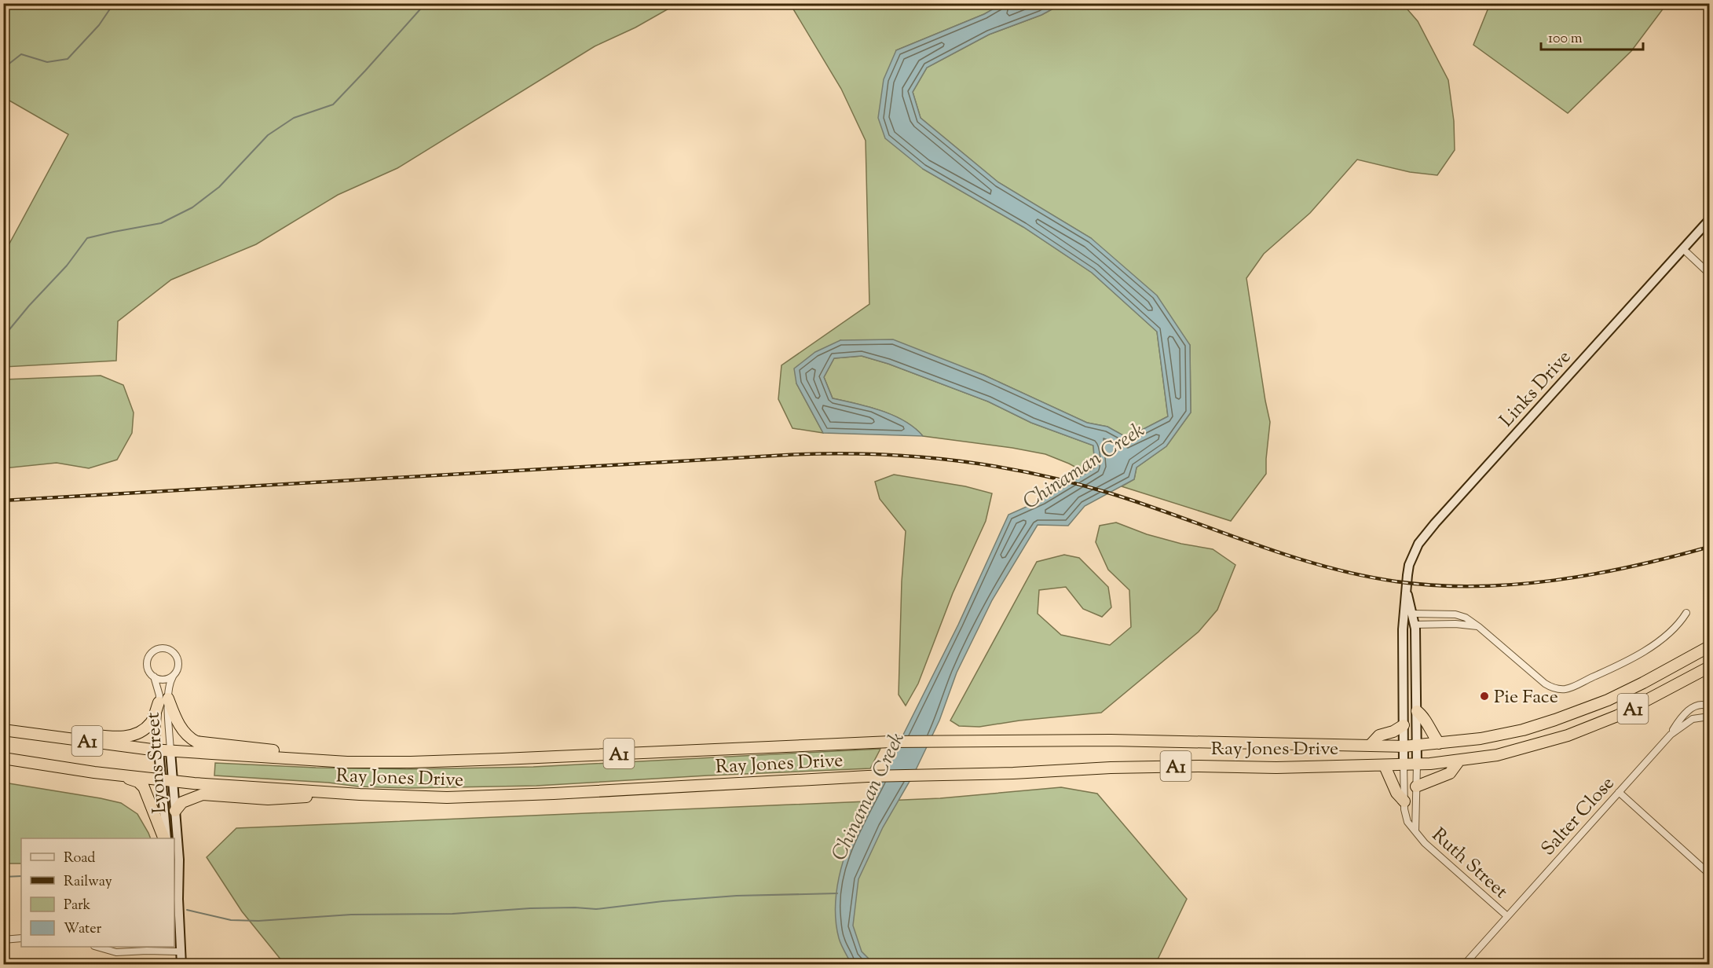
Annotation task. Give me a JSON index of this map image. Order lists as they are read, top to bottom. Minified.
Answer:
{"streets":{"highway":["A1","Ray Jones Drive"],"street":["Links Drive","Lyons Street","Salter Close","Ruth Street"]},"crossings":[["Links Drive","Ray Jones Drive"],["Links Drive","Ruth Street"],["A1","Ray Jones Drive"],["Ray Jones Drive","Lyons Street"],["Ray Jones Drive","Ruth Street"],["Salter Close","Ruth Street"]],"water":["Chinaman Creek"],"places":["Pie Face"],"legend":["Road","Railway","Park","Water"],"scale_bar":"100 m"}
